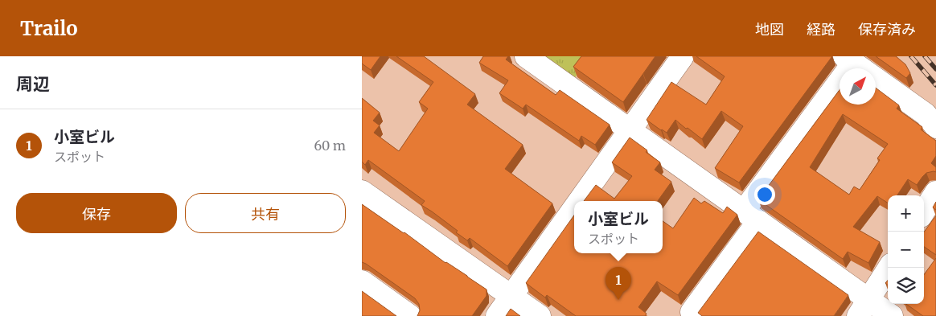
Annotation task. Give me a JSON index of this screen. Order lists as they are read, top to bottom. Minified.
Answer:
{"north":"top right","page":{"header":"Trailo","nav":["地図","経路","保存済み"],"heading":"周辺","list":[{"mark":"1","name":"小室ビル","note":"スポット","value":"60 m"}],"buttons":["保存","共有"],"map_buttons":["+","−"],"popup":["小室ビル","スポット"],"pins":"1"}}
